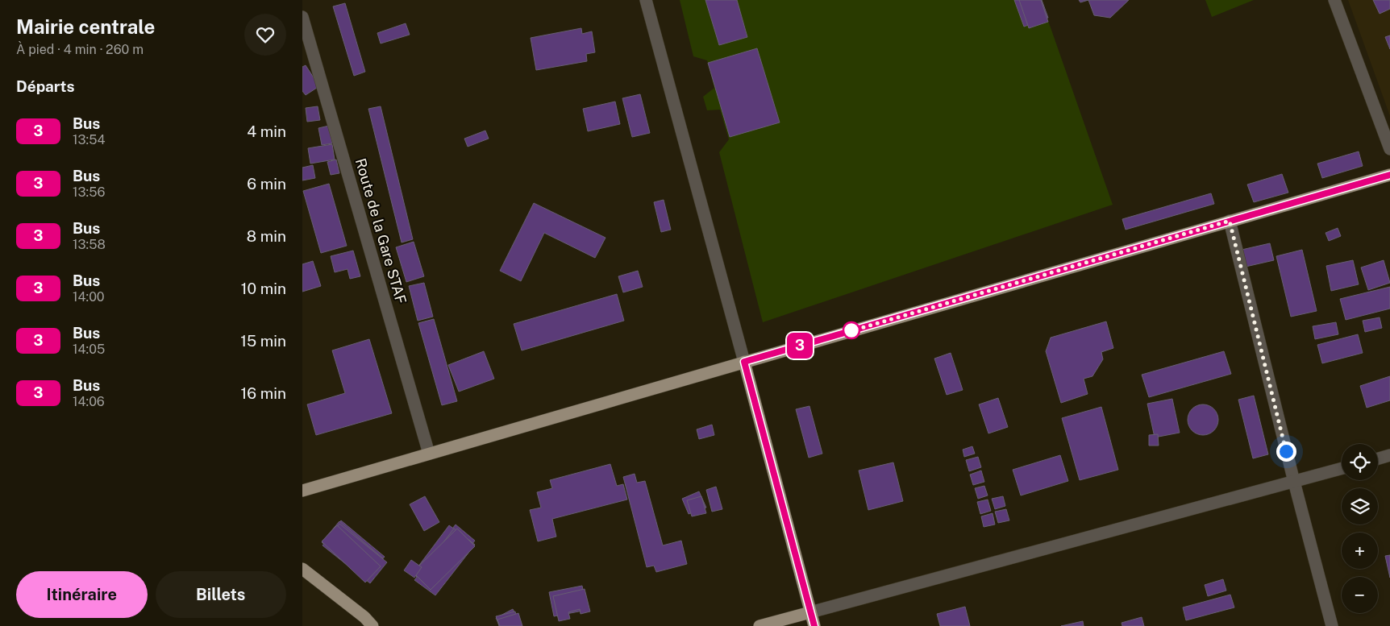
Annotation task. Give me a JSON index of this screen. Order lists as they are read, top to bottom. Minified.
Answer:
{"streets":{"street":["Route de la Gare STAF"]},"lines":["bus line 3"],"page":{"heading":[["Mairie centrale","À pied · 4 min · 260 m"],"Départs"],"on_map":"3","list":[{"mark":"3","name":"Bus","note":"13:54","value":"4 min"},{"mark":"3","name":"Bus","note":"13:56","value":"6 min"},{"mark":"3","name":"Bus","note":"13:58","value":"8 min"},{"mark":"3","name":"Bus","note":"14:00","value":"10 min"},{"mark":"3","name":"Bus","note":"14:05","value":"15 min"},{"mark":"3","name":"Bus","note":"14:06","value":"16 min"}],"map_buttons":["+","−"],"buttons":["Itinéraire","Billets"]}}
